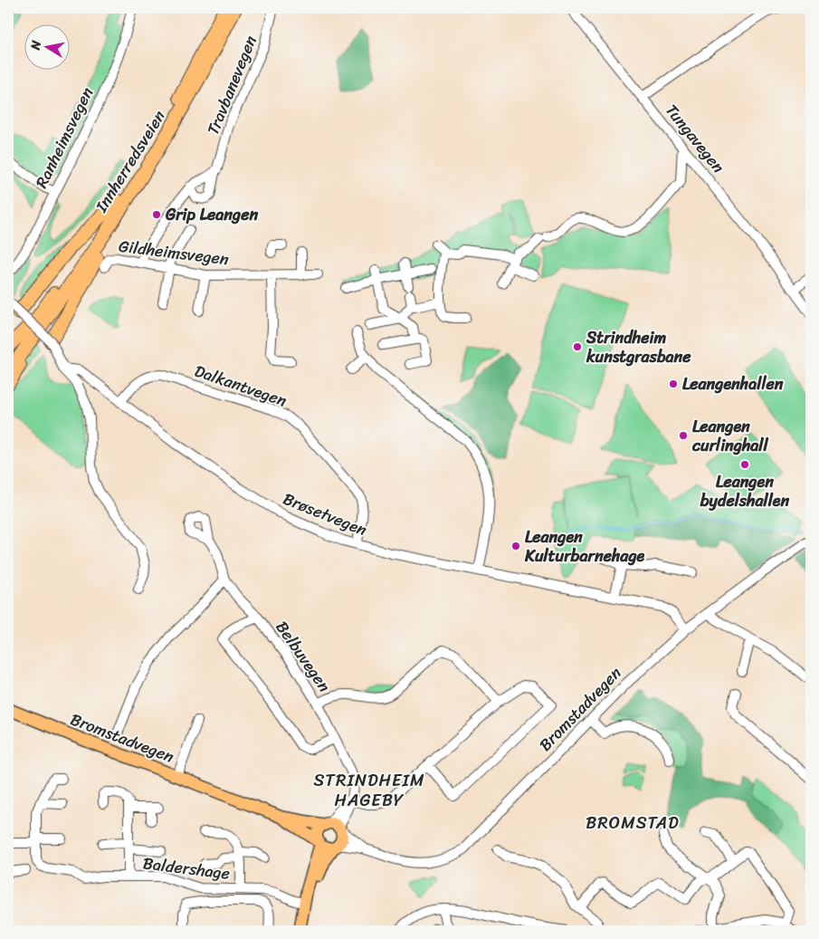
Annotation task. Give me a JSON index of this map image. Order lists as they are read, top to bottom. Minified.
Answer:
{"streets":{"highway":["Innherredsveien"],"main road":["Bromstadvegen"],"street":["Travbanevegen","Ranheimsvegen","Tungavegen","Gildheimsvegen","Dalkantvegen","Brøsetvegen","Belbuvegen","Baldershage"]},"crossings":[["Dalkantvegen","Brøsetvegen"],["Brøsetvegen","Bromstadvegen"],["Belbuvegen","Bromstadvegen"]],"districts":["STRINDHEIM HAGEBY","BROMSTAD"],"places":["Grip Leangen","Strindheim kunstgrasbane","Leangenhallen","Leangen curlinghall","Leangen bydelshallen","Leangen Kulturbarnehage"],"north":"left"}
